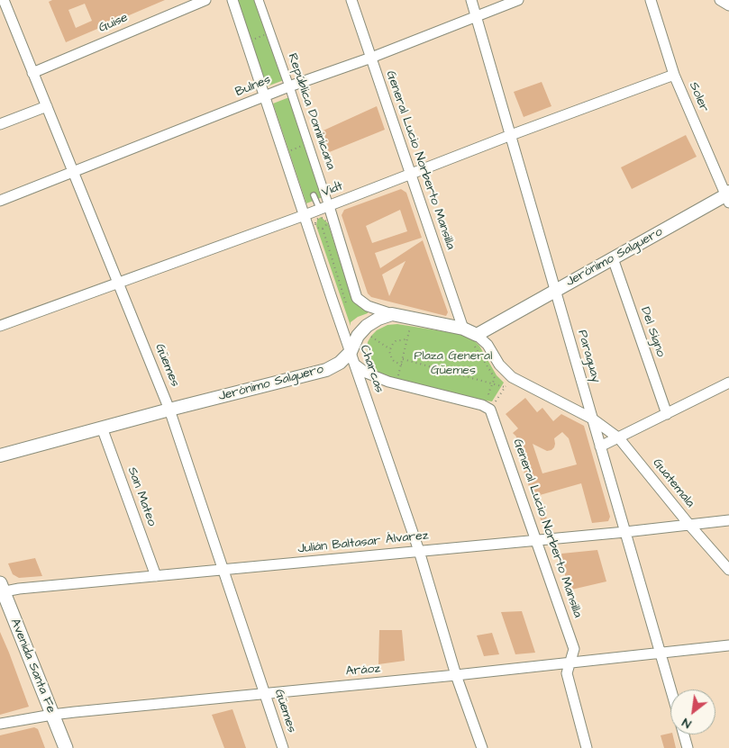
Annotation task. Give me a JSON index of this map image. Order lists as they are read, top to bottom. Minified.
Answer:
{"streets":{"main road":["Avenida Santa Fe"],"street":["Guise","Bulnes","Soler","República Dominicana","General Lucio Norberto Mansilla","Vidt","Jerónimo Salguero","Del Signo","Paraguay","Güemes","Charcas","Guatemala","San Mateo","Julián Baltasar Álvarez","Aráoz"]},"crossings":[["Guise","Güemes"],["Bulnes","República Dominicana"],["Bulnes","General Lucio Norberto Mansilla"],["Bulnes","Paraguay"],["Bulnes","Güemes"],["Bulnes","Charcas"],["Soler","Vidt"],["Soler","Jerónimo Salguero"],["República Dominicana","Vidt"],["General Lucio Norberto Mansilla","Vidt"],["General Lucio Norberto Mansilla","Julián Baltasar Álvarez"],["General Lucio Norberto Mansilla","Aráoz"],["Vidt","Paraguay"],["Vidt","Güemes"],["Vidt","Charcas"],["Jerónimo Salguero","Del Signo"],["Jerónimo Salguero","Paraguay"],["Jerónimo Salguero","Güemes"],["Jerónimo Salguero","Charcas"],["Jerónimo Salguero","San Mateo"],["Paraguay","Guatemala"],["Paraguay","Julián Baltasar Álvarez"],["Paraguay","Aráoz"],["Güemes","Julián Baltasar Álvarez"],["Güemes","Aráoz"],["Charcas","Julián Baltasar Álvarez"],["Charcas","Aráoz"],["Guatemala","Julián Baltasar Álvarez"],["San Mateo","Julián Baltasar Álvarez"],["Julián Baltasar Álvarez","Avenida Santa Fe"],["Avenida Santa Fe","Aráoz"]],"parks":["Plaza General Güemes"],"north":"bottom left"}
